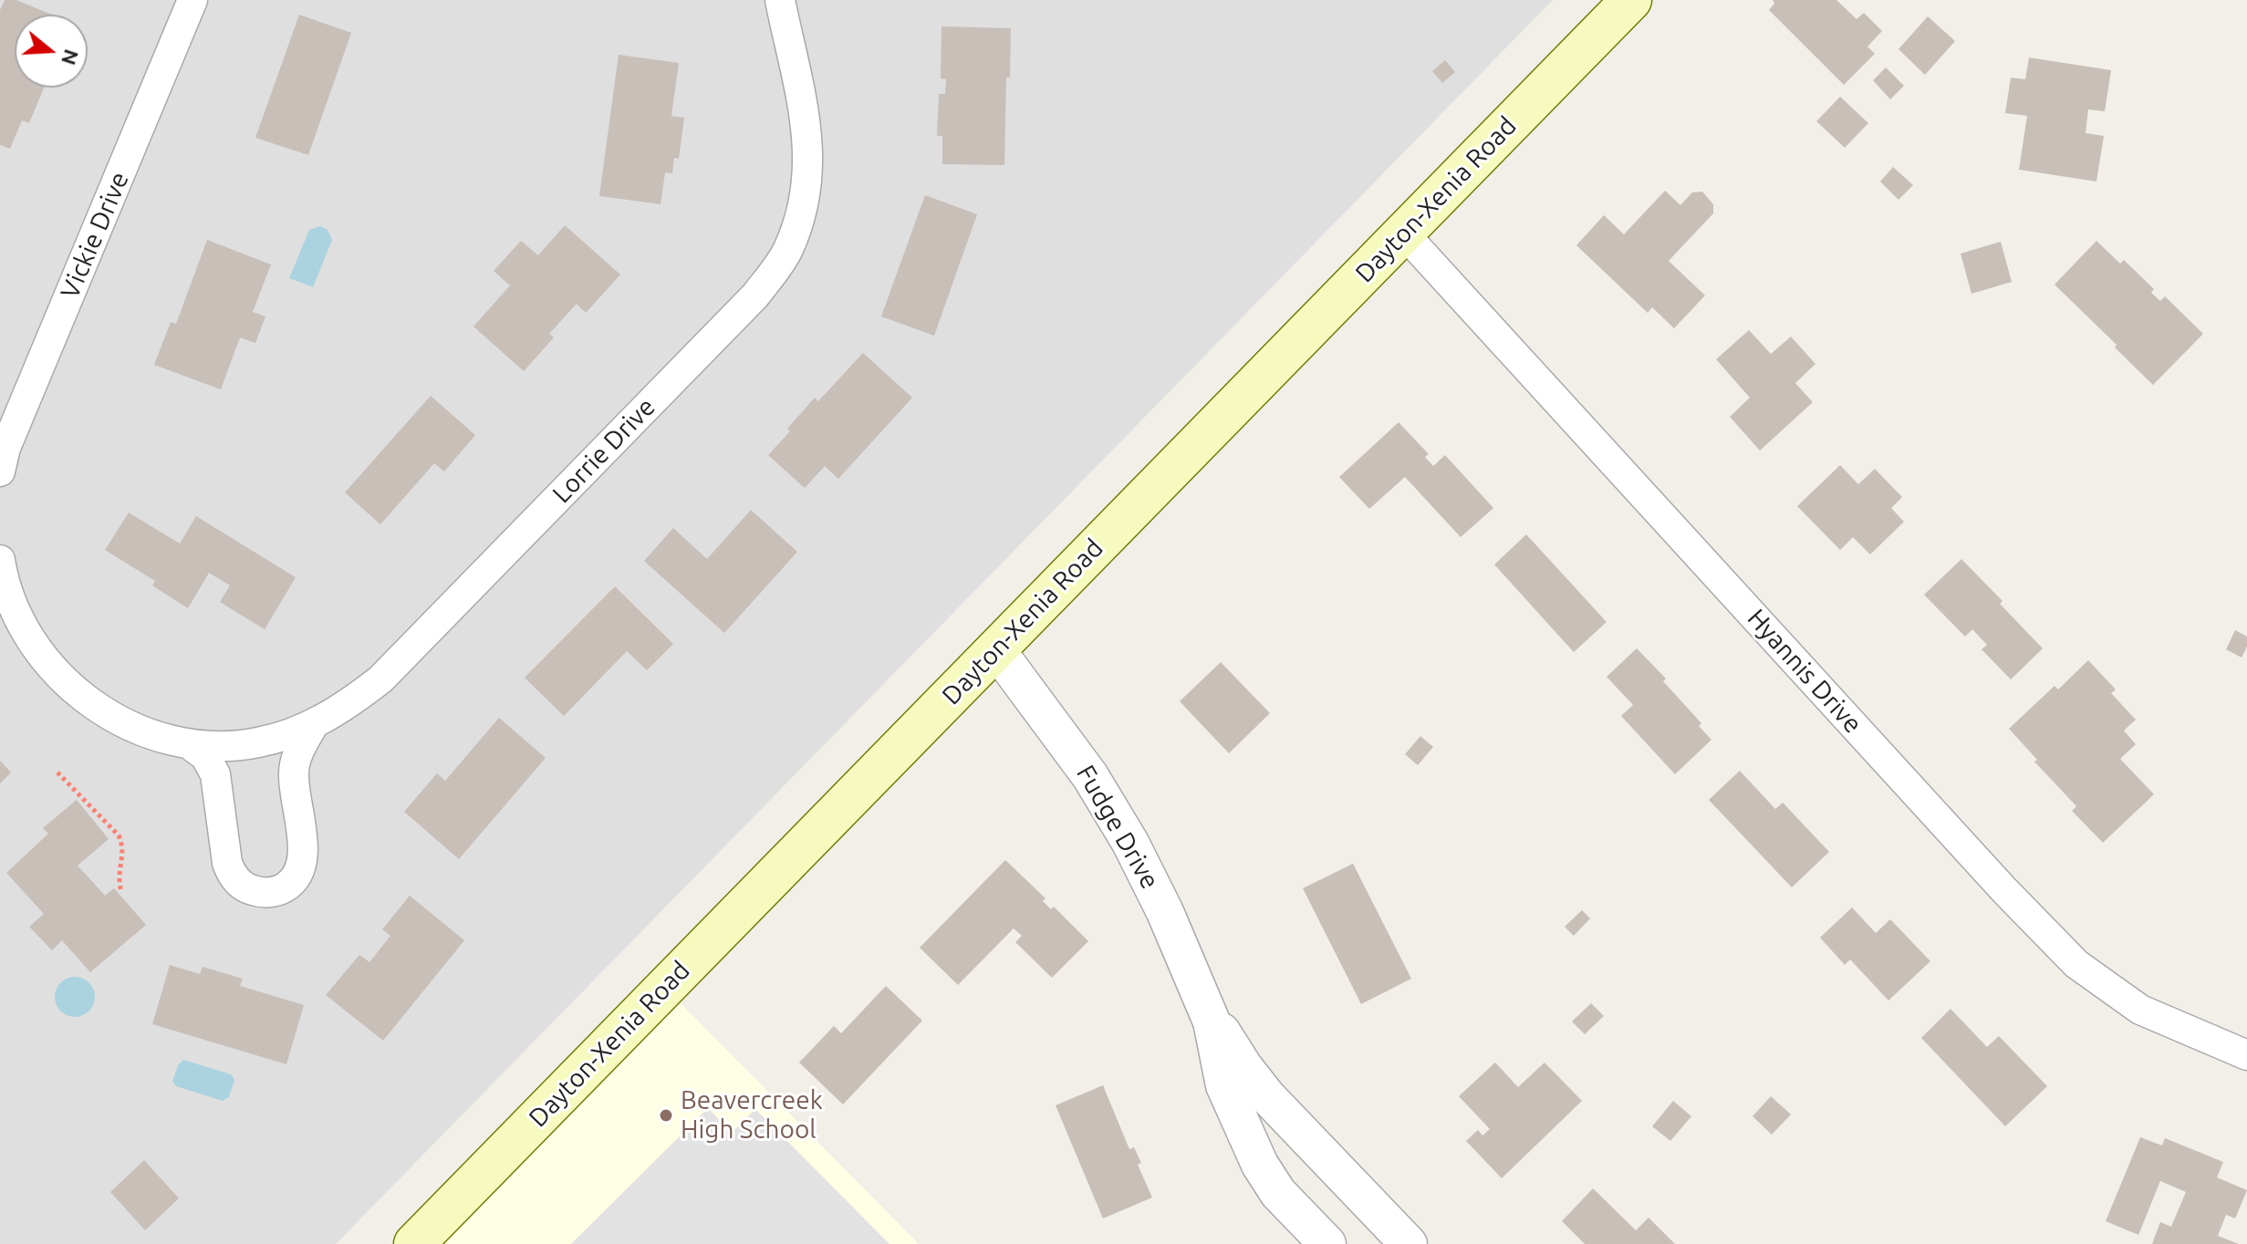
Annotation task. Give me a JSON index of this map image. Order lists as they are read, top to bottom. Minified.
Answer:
{"streets":{"main road":["Dayton-Xenia Road"],"street":["Vickie Drive","Lorrie Drive","Hyannis Drive","Fudge Drive"]},"crossings":[["Dayton-Xenia Road","Hyannis Drive"],["Dayton-Xenia Road","Fudge Drive"]],"places":["Beavercreek High School"],"north":"right"}
